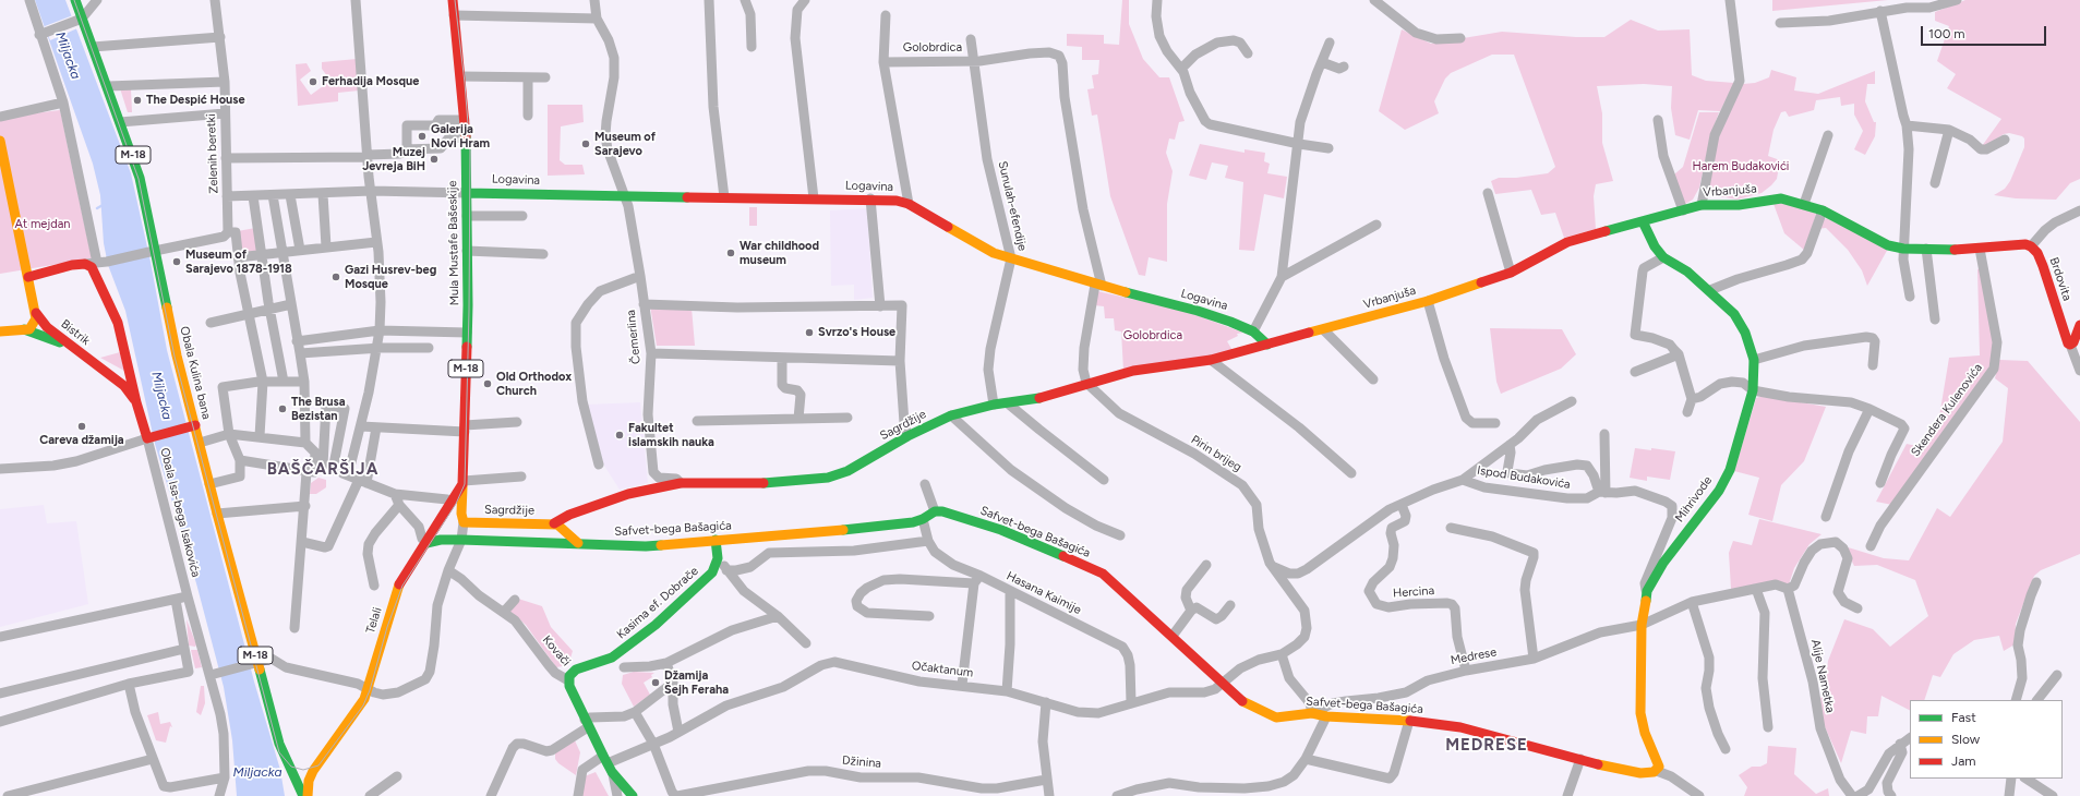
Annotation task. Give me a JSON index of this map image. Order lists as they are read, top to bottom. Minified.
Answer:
{"streets":{"street":["Golobrdica","Zelenih beretki","M-18","Logavina","Vrbanjuša","Sunulah-efendije","Mula Mustafe Bašeskije","Brdovita","Bistrik","Čemerlina","Obala Kulina bana","Skendera Kulenovića","Sagrdžije","Pirin brijeg","Ispod Budakovića","Mihrivode","Obala Isa-bega Isakovića","Safvet-bega Bašagića","Hercina","Hasana Kaimije","Kasima ef. Dobrače","Telali","Kovači","Medrese","Očaktanum","Alije Nametka","Džinina"]},"crossings":[["Golobrdica","Logavina"],["Golobrdica","Sunulah-efendije"],["M-18","Obala Kulina bana"],["Logavina","Vrbanjuša"],["Logavina","Sunulah-efendije"],["Logavina","Mula Mustafe Bašeskije"],["Logavina","Čemerlina"],["Logavina","Sagrdžije"],["Vrbanjuša","Brdovita"],["Vrbanjuša","Skendera Kulenovića"],["Vrbanjuša","Sagrdžije"],["Vrbanjuša","Mihrivode"],["Sunulah-efendije","Sagrdžije"],["Mula Mustafe Bašeskije","Telali"],["Bistrik","Obala Isa-bega Isakovića"],["Čemerlina","Sagrdžije"],["Sagrdžije","Pirin brijeg"],["Pirin brijeg","Ispod Budakovića"],["Pirin brijeg","Očaktanum"],["Ispod Budakovića","Mihrivode"],["Ispod Budakovića","Hercina"],["Mihrivode","Medrese"],["Safvet-bega Bašagića","Hasana Kaimije"],["Safvet-bega Bašagića","Telali"],["Safvet-bega Bašagića","Medrese"],["Safvet-bega Bašagića","Očaktanum"],["Hercina","Medrese"],["Hasana Kaimije","Očaktanum"],["Kasima ef. Dobrače","Kovači"],["Kovači","Očaktanum"]],"districts":["BAŠČARŠIJA","MEDRESE"],"water":["Miljacka"],"parks":["Harem Budakovići","At mejdan","Golobrdica"],"places":["Ferhadija Mosque","The Despić House","Galerija Novi Hram","Museum of Sarajevo","Muzej Jevreja BiH","War childhood museum","Museum of Sarajevo 1878-1918","Gazi Husrev-beg Mosque","Svrzo's House","Old Orthodox Church","The Brusa Bezistan","Careva džamija","Fakultet islamskih nauka","Džamija Šejh Feraha"],"legend":["Fast","Slow","Jam"],"scale_bar":"100 m"}
